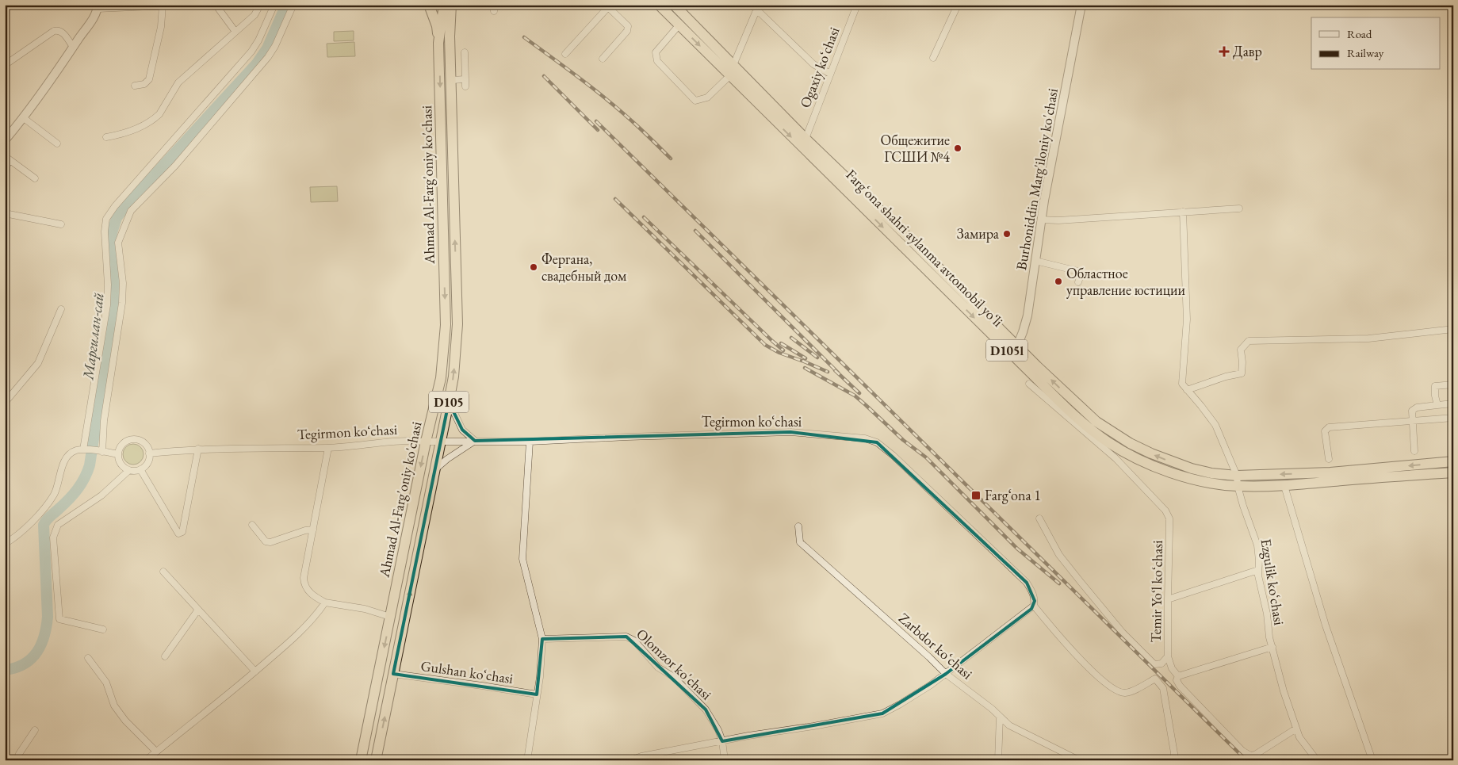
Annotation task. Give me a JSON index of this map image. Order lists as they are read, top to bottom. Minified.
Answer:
{"streets":{"highway":["Ahmad Al-Farg'oniy ko'chasi","Fargʻona shahri aylanma avtomobil yoʻli","D105l","D105"],"street":["Ogaxiy koʻchasi","Burhoniddin Marg'iloniy ko'chasi","Tegirmon koʻchasi","Ezgulik koʻchasi","Temir Yoʻl koʻchasi","Zarbdor koʻchasi","Olomzor ko'chasi","Gulshan koʻchasi"]},"crossings":[["Ogaxiy koʻchasi","Fargʻona shahri aylanma avtomobil yoʻli"],["Burhoniddin Marg'iloniy ko'chasi","Fargʻona shahri aylanma avtomobil yoʻli"],["Ahmad Al-Farg'oniy ko'chasi","Tegirmon koʻchasi"],["Ahmad Al-Farg'oniy ko'chasi","Gulshan koʻchasi"],["Fargʻona shahri aylanma avtomobil yoʻli","Ezgulik koʻchasi"]],"water":["Маргилан-сай"],"places":{"health":["Давр"],"other":["Общежитие ГСШИ №4","Замира","Фергана, свадебный дом","Областное управление юстиции"],"transit":["Farg‘ona 1"]},"legend":["Road","Railway"]}
